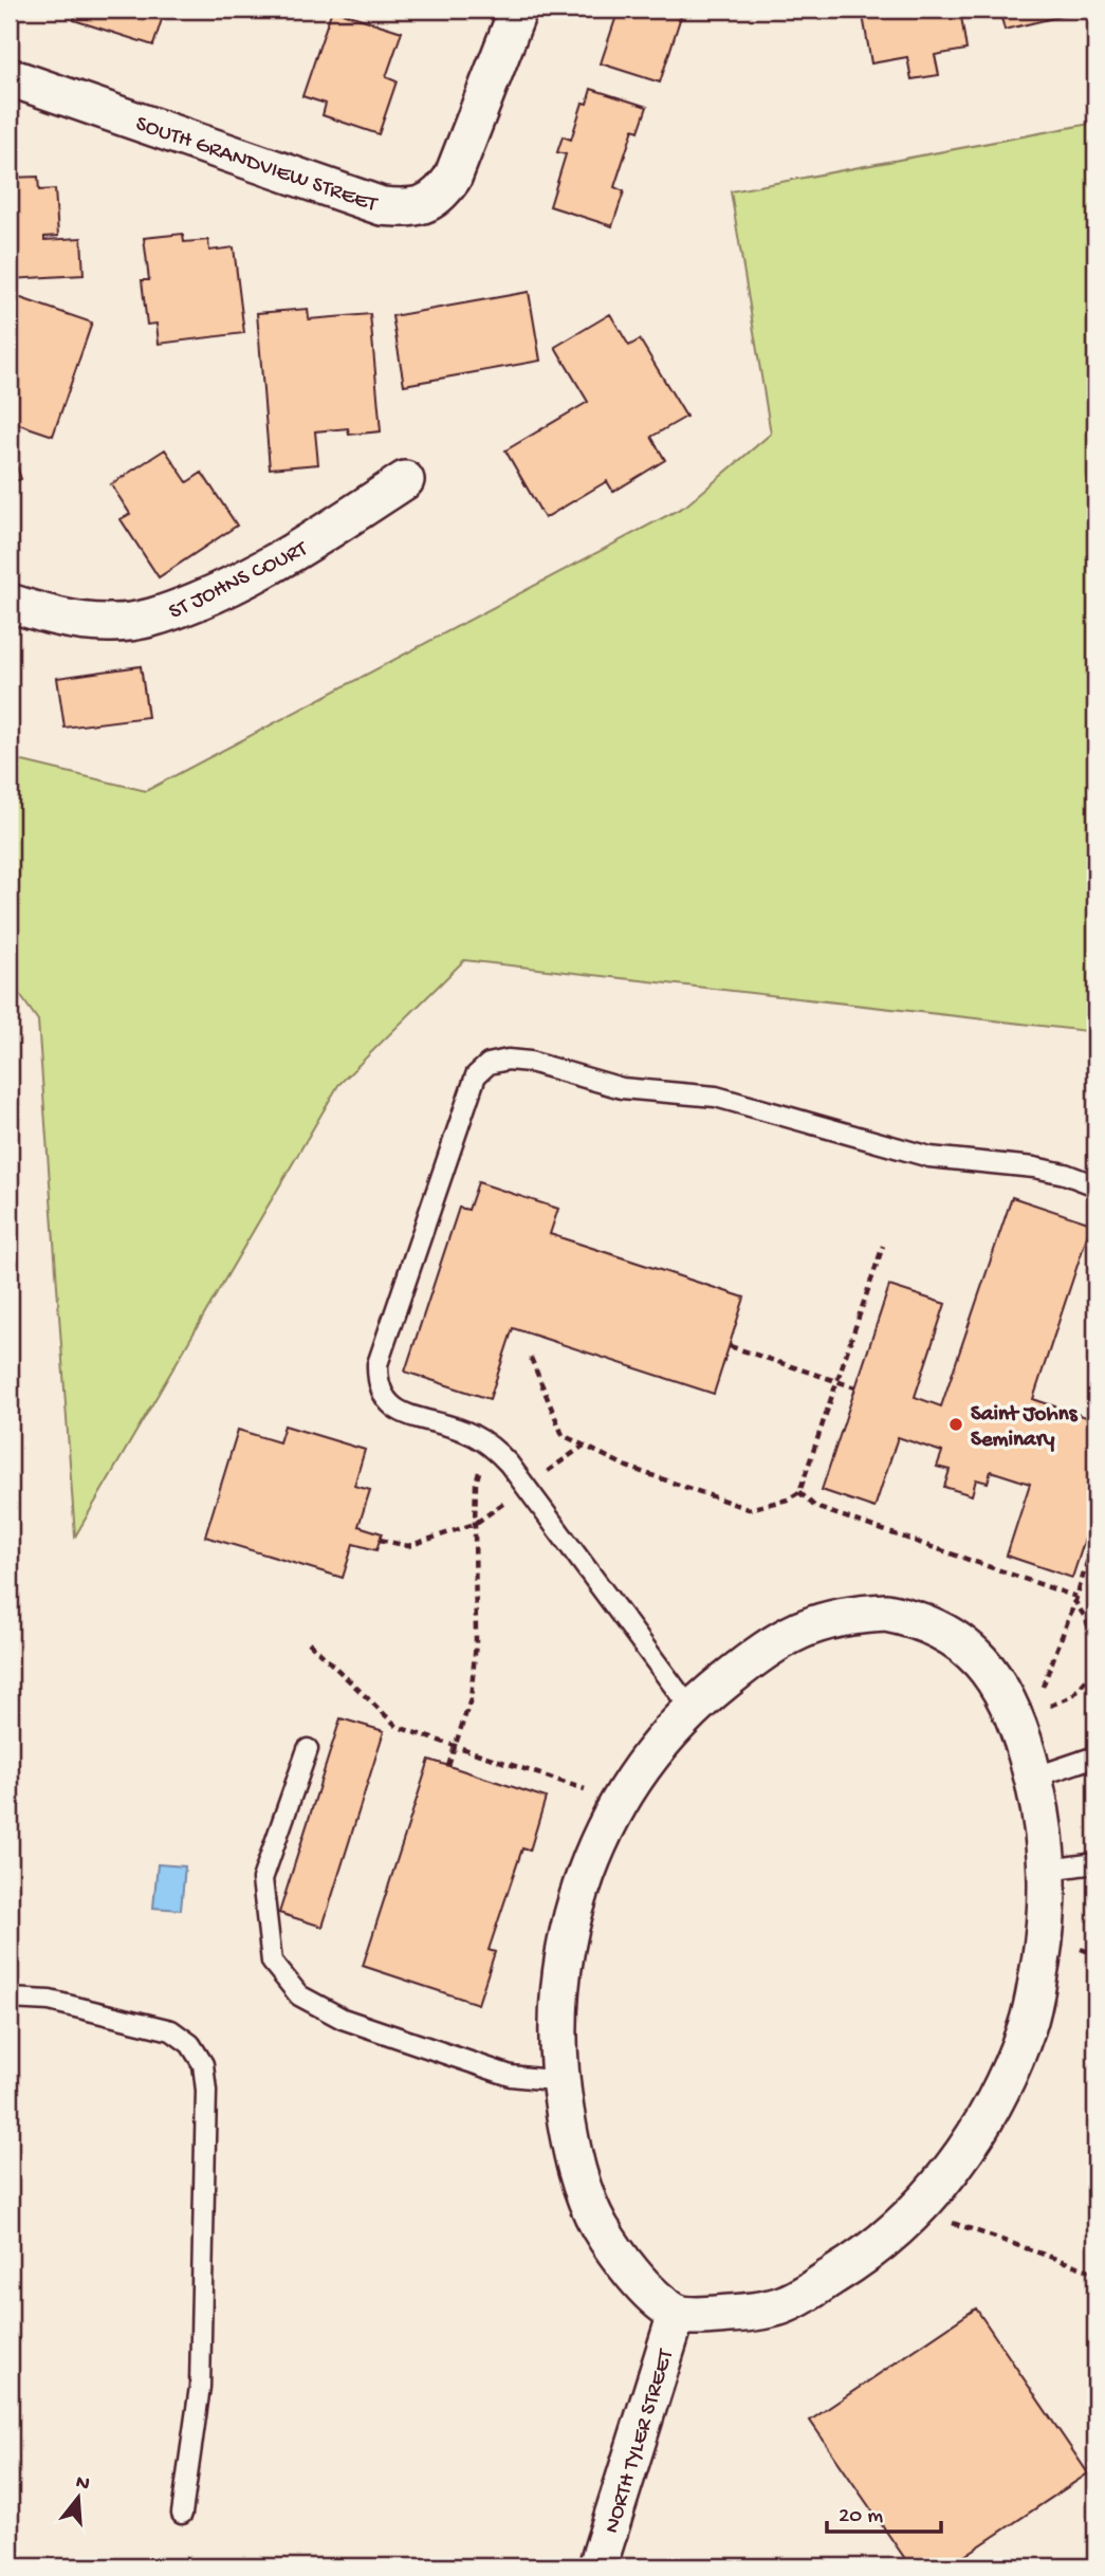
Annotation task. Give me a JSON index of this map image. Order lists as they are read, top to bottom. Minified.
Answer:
{"streets":{"street":["SOUTH GRANDVIEW STREET","ST JOHNS COURT","NORTH TYLER STREET"]},"places":["Saint Johns Seminary"],"scale_bar":"20 m","north":"top"}
